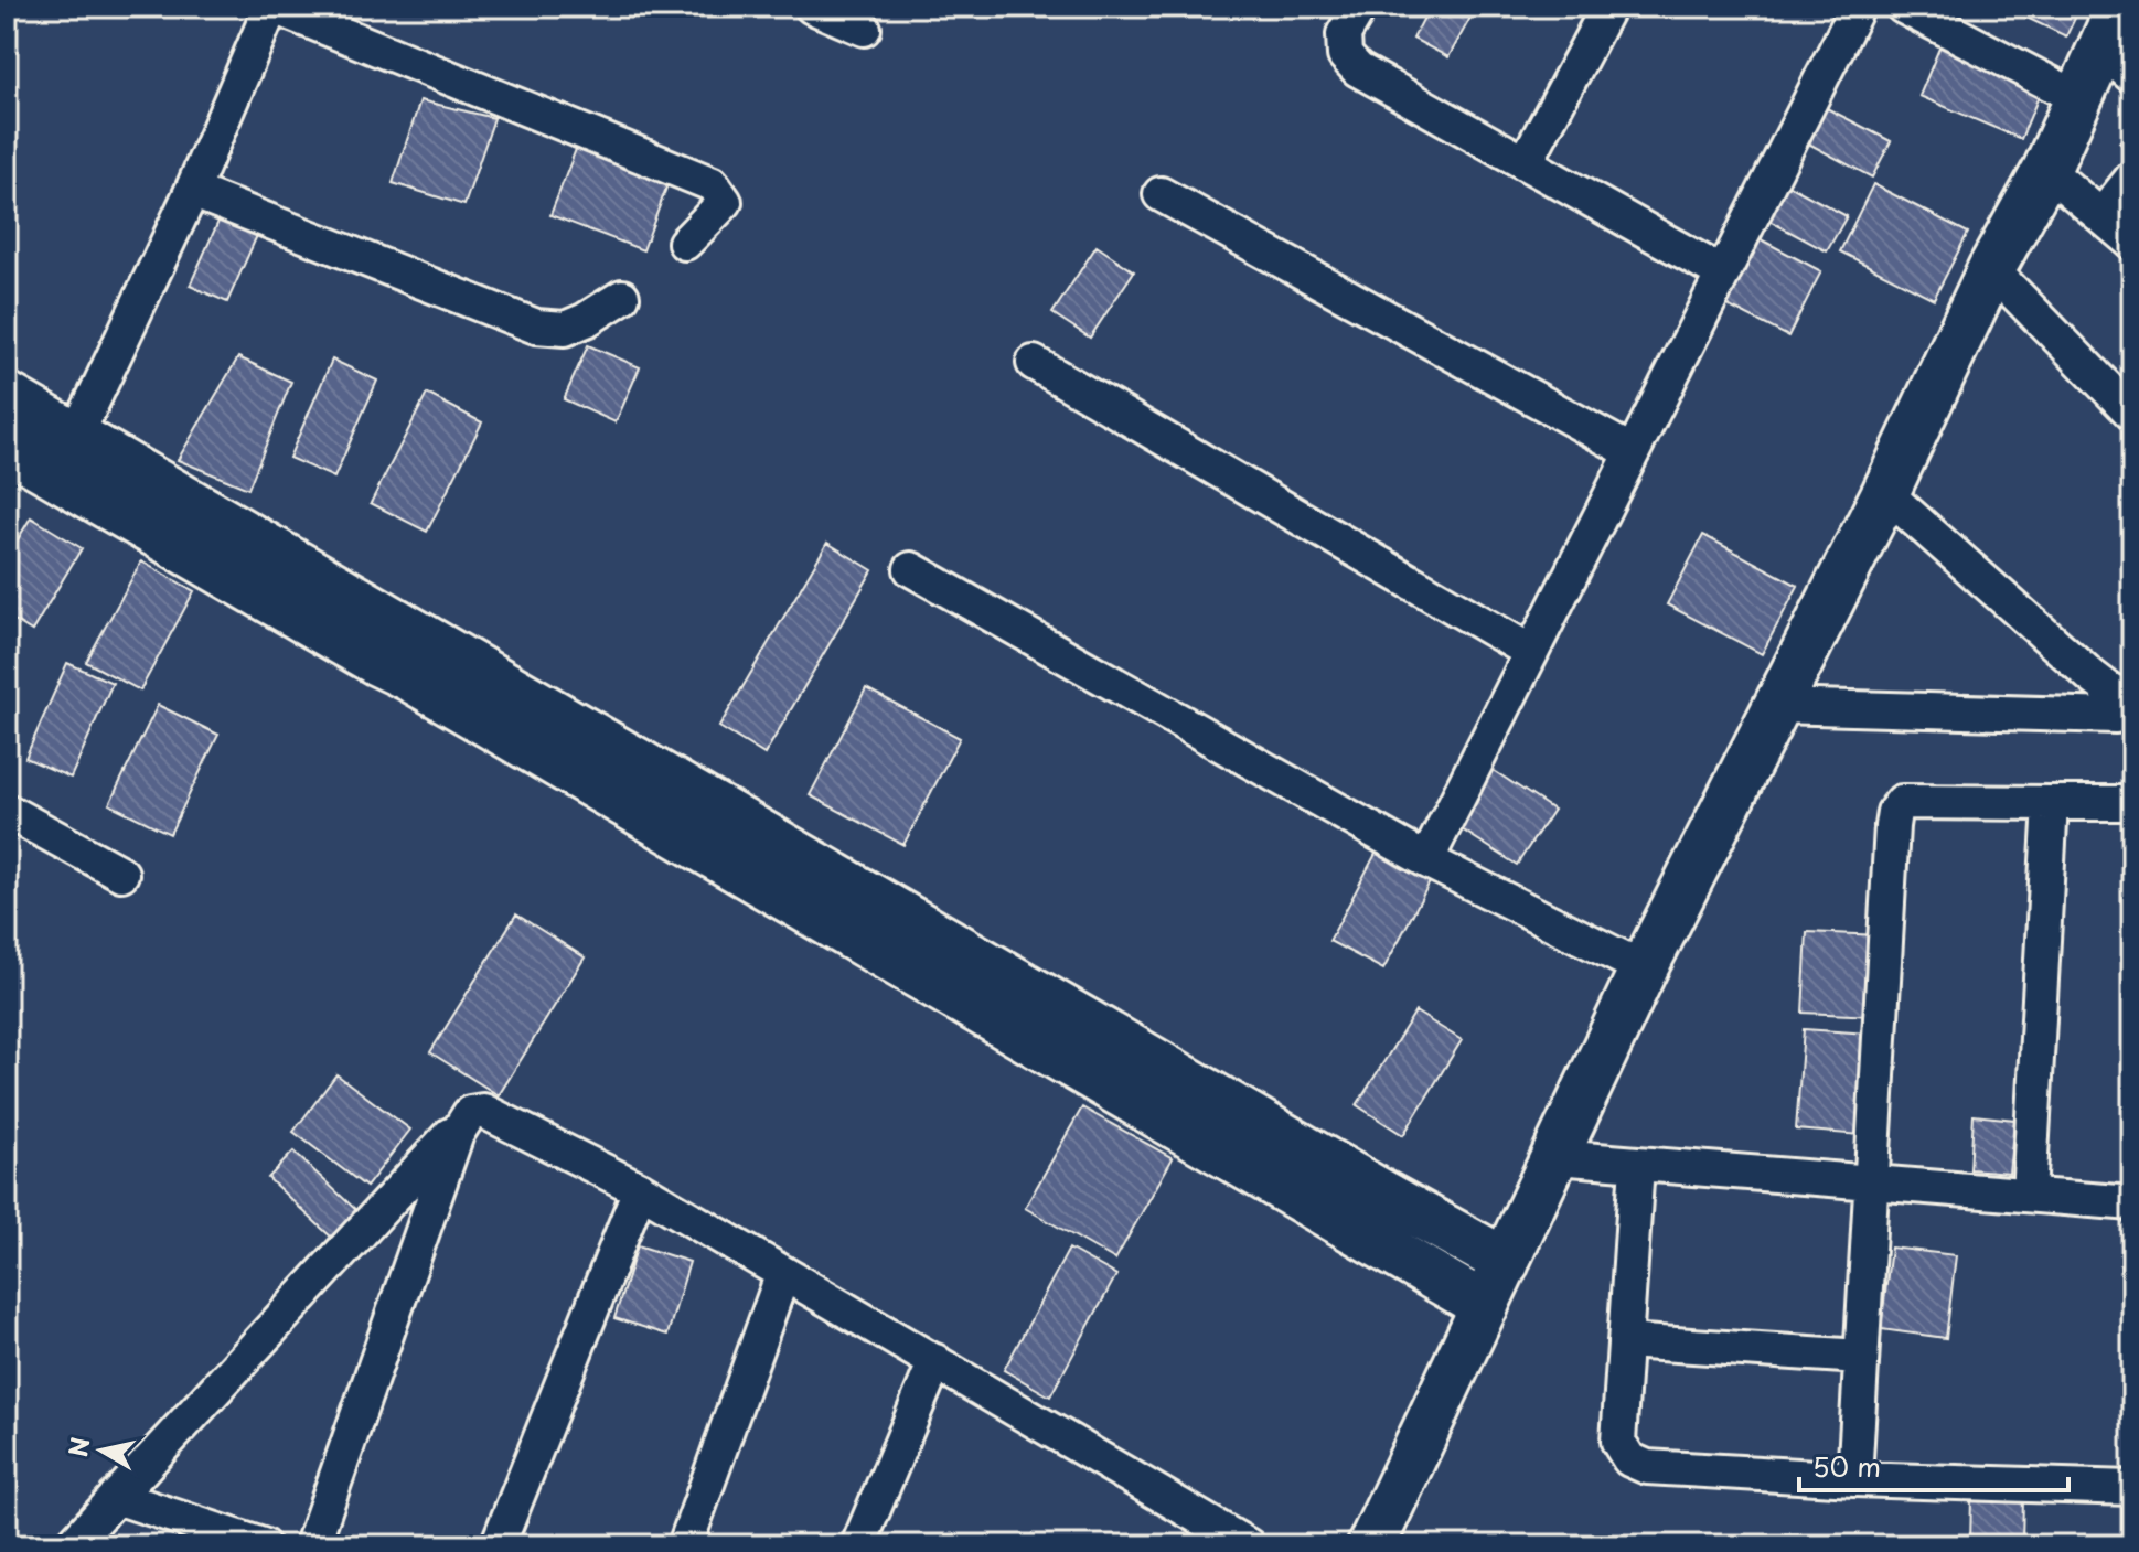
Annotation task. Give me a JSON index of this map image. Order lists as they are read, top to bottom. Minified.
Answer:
{"scale_bar":"50 m","north":"left"}
